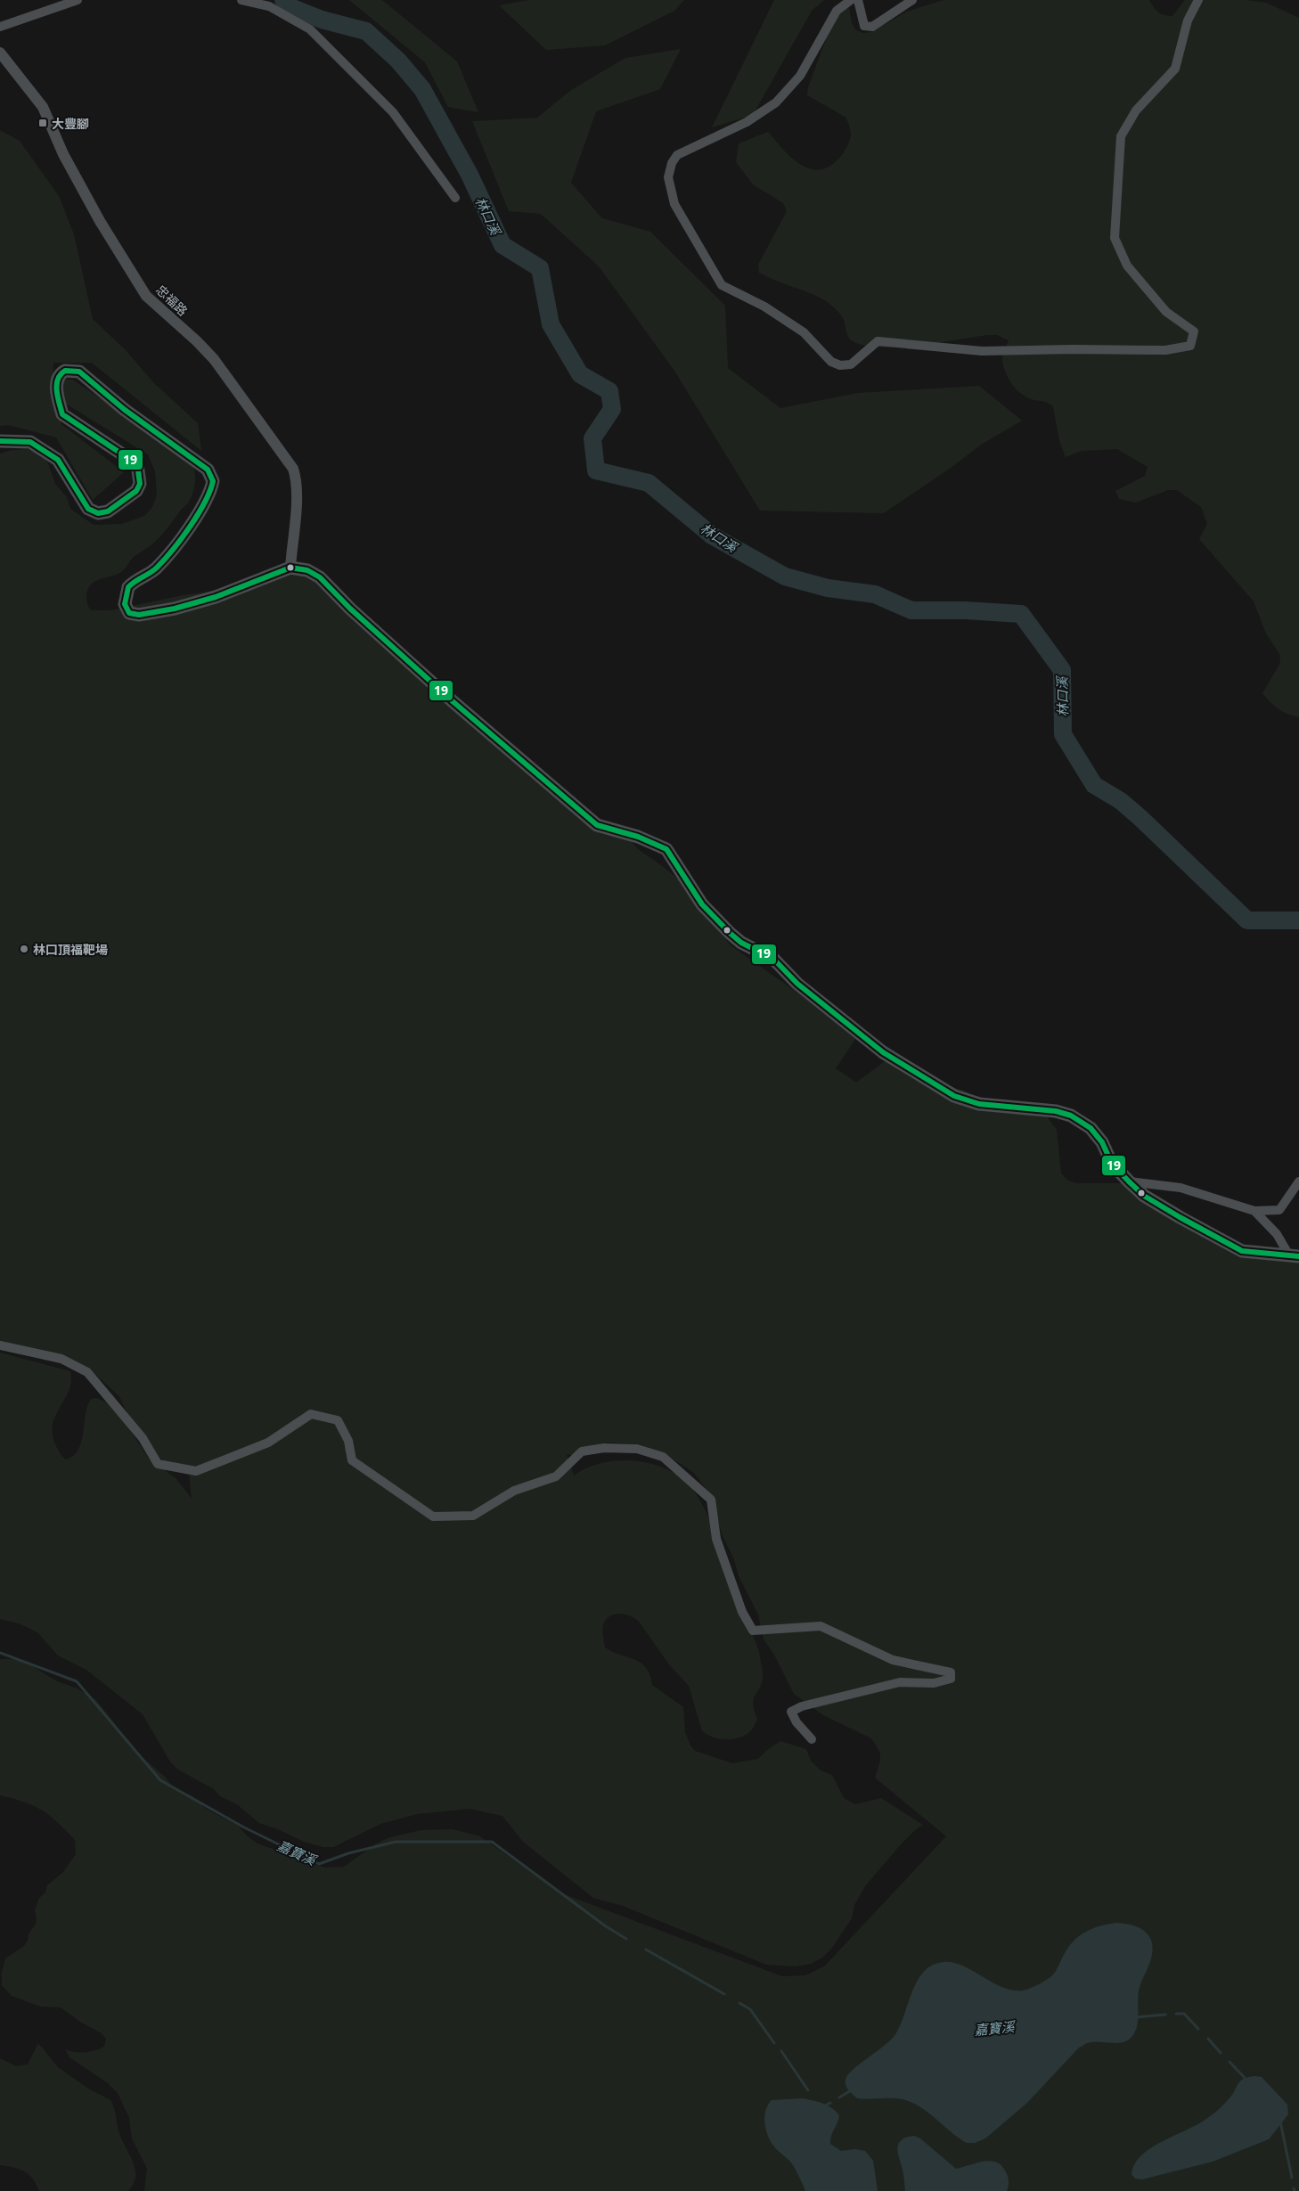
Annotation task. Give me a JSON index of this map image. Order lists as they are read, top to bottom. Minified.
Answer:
{"streets":{"street":["忠福路"]},"water":["林口溪","嘉寶溪"],"places":{"transit":["大豐腳"],"other":["林口頂福靶場"]},"lines":["transit line 19"]}
